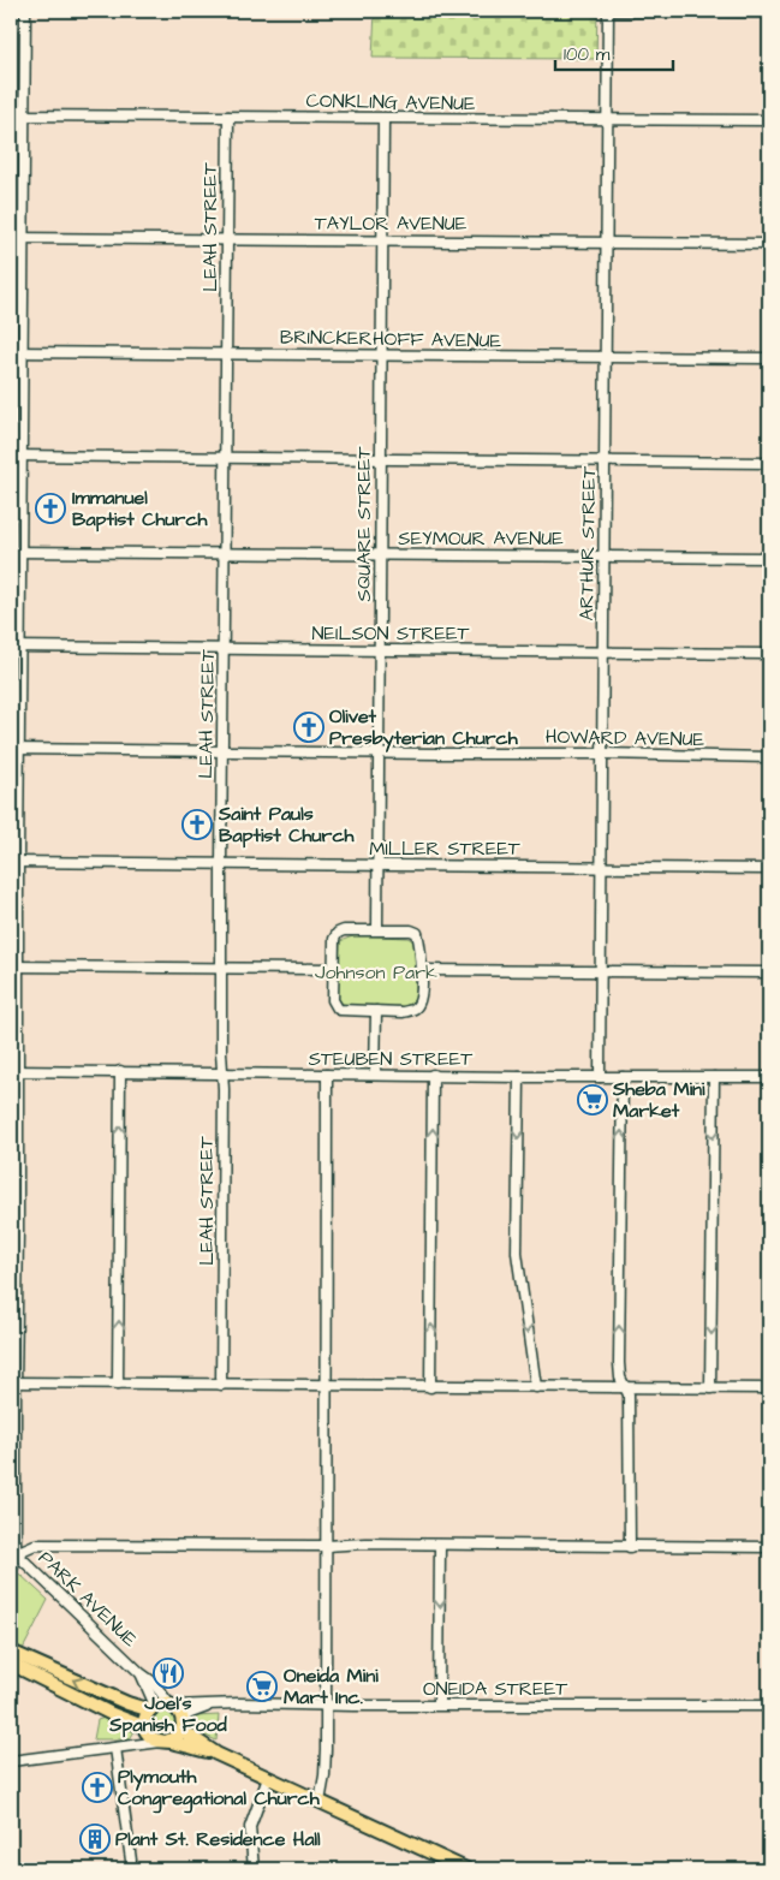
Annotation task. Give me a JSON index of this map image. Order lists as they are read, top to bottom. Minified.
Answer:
{"streets":{"street":["CONKLING AVENUE","TAYLOR AVENUE","LEAH STREET","BRINCKERHOFF AVENUE","SQUARE STREET","SEYMOUR AVENUE","ARTHUR STREET","NEILSON STREET","HOWARD AVENUE","MILLER STREET","STEUBEN STREET","PARK AVENUE","ONEIDA STREET"]},"crossings":[["CONKLING AVENUE","LEAH STREET"],["CONKLING AVENUE","SQUARE STREET"],["CONKLING AVENUE","ARTHUR STREET"],["TAYLOR AVENUE","LEAH STREET"],["TAYLOR AVENUE","SQUARE STREET"],["TAYLOR AVENUE","ARTHUR STREET"],["LEAH STREET","BRINCKERHOFF AVENUE"],["LEAH STREET","SEYMOUR AVENUE"],["LEAH STREET","NEILSON STREET"],["LEAH STREET","HOWARD AVENUE"],["LEAH STREET","MILLER STREET"],["LEAH STREET","STEUBEN STREET"],["BRINCKERHOFF AVENUE","SQUARE STREET"],["BRINCKERHOFF AVENUE","ARTHUR STREET"],["SQUARE STREET","SEYMOUR AVENUE"],["SQUARE STREET","NEILSON STREET"],["SQUARE STREET","HOWARD AVENUE"],["SQUARE STREET","MILLER STREET"],["SEYMOUR AVENUE","ARTHUR STREET"],["ARTHUR STREET","NEILSON STREET"],["ARTHUR STREET","HOWARD AVENUE"],["ARTHUR STREET","MILLER STREET"],["ARTHUR STREET","STEUBEN STREET"],["PARK AVENUE","ONEIDA STREET"]],"parks":["Johnson Park"],"places":{"church":["Immanuel Baptist Church","Olivet Presbyterian Church","Saint Pauls Baptist Church","Plymouth Congregational Church"],"supermarket":["Sheba Mini Market","Oneida Mini Mart Inc."],"restaurant":["Joel's Spanish Food"],"building":["Plant St. Residence Hall"]},"scale_bar":"100 m"}
